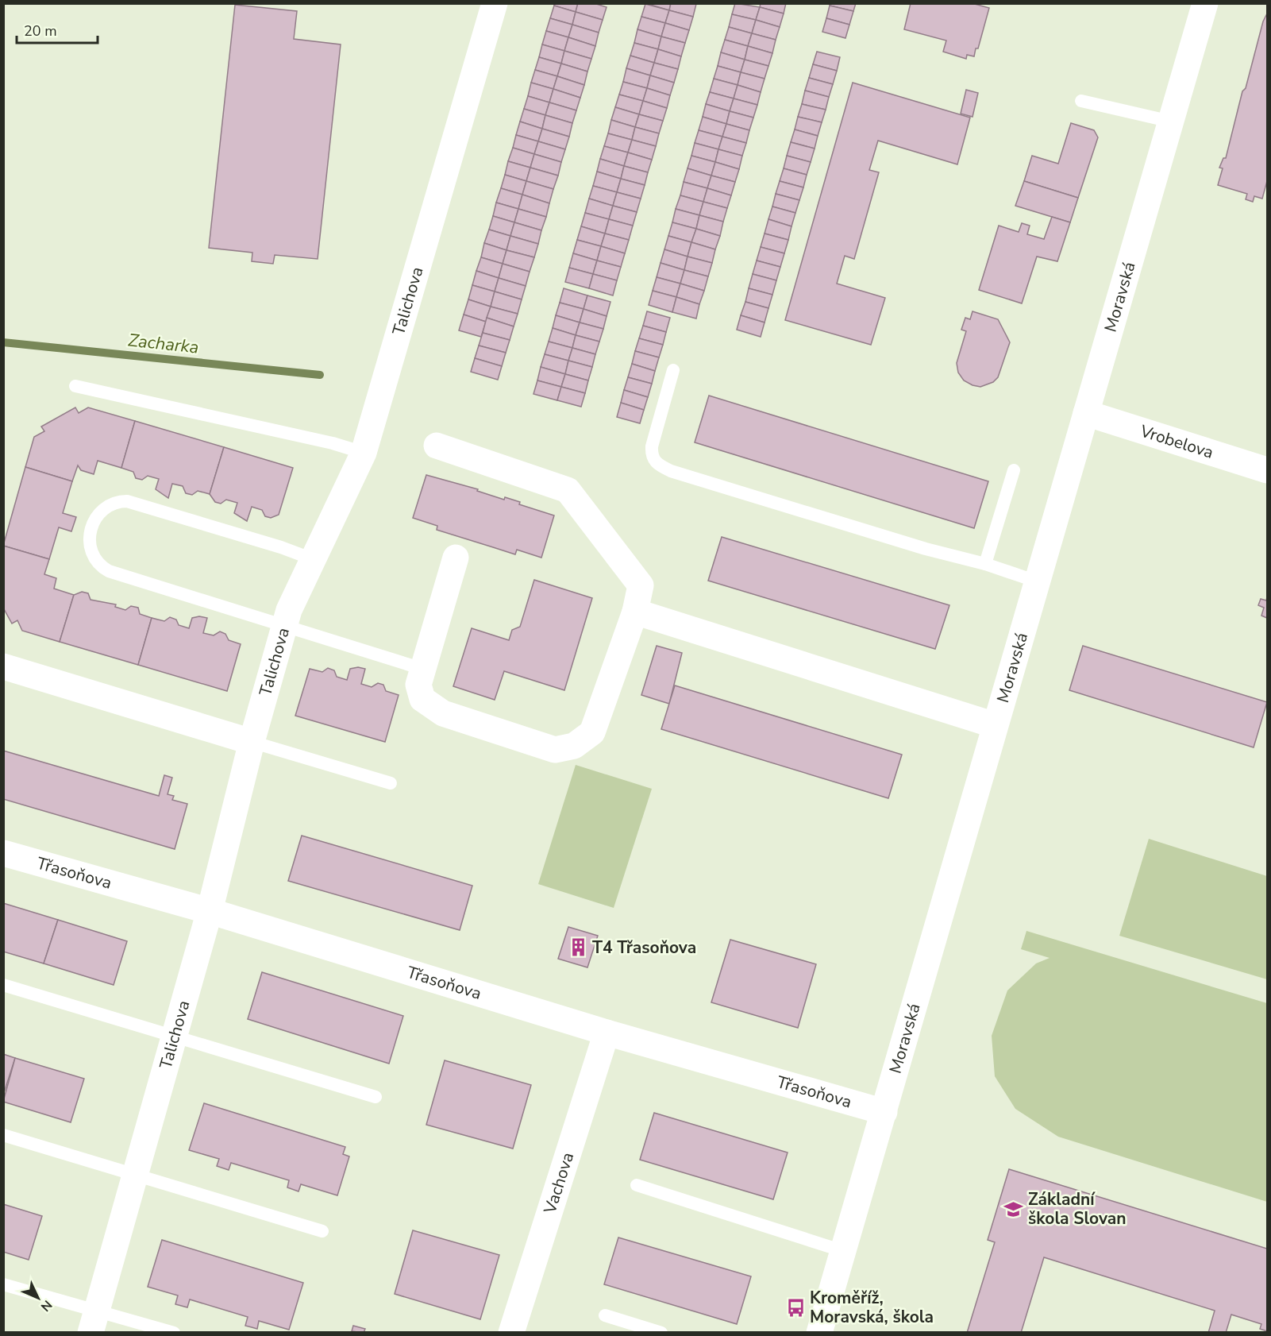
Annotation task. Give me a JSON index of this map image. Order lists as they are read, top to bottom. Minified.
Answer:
{"streets":{"street":["Moravská","Talichova","Vrobelova","Třasoňova","Vachova"]},"crossings":[["Moravská","Vrobelova"],["Moravská","Třasoňova"],["Talichova","Třasoňova"],["Třasoňova","Vachova"]],"water":["Zacharka"],"places":{"building":["T4 Třasoňova"],"school or university":["Základní škola Slovan"],"bus stop":["Kroměříž, Moravská, škola"]},"scale_bar":"20 m","north":"bottom right"}
